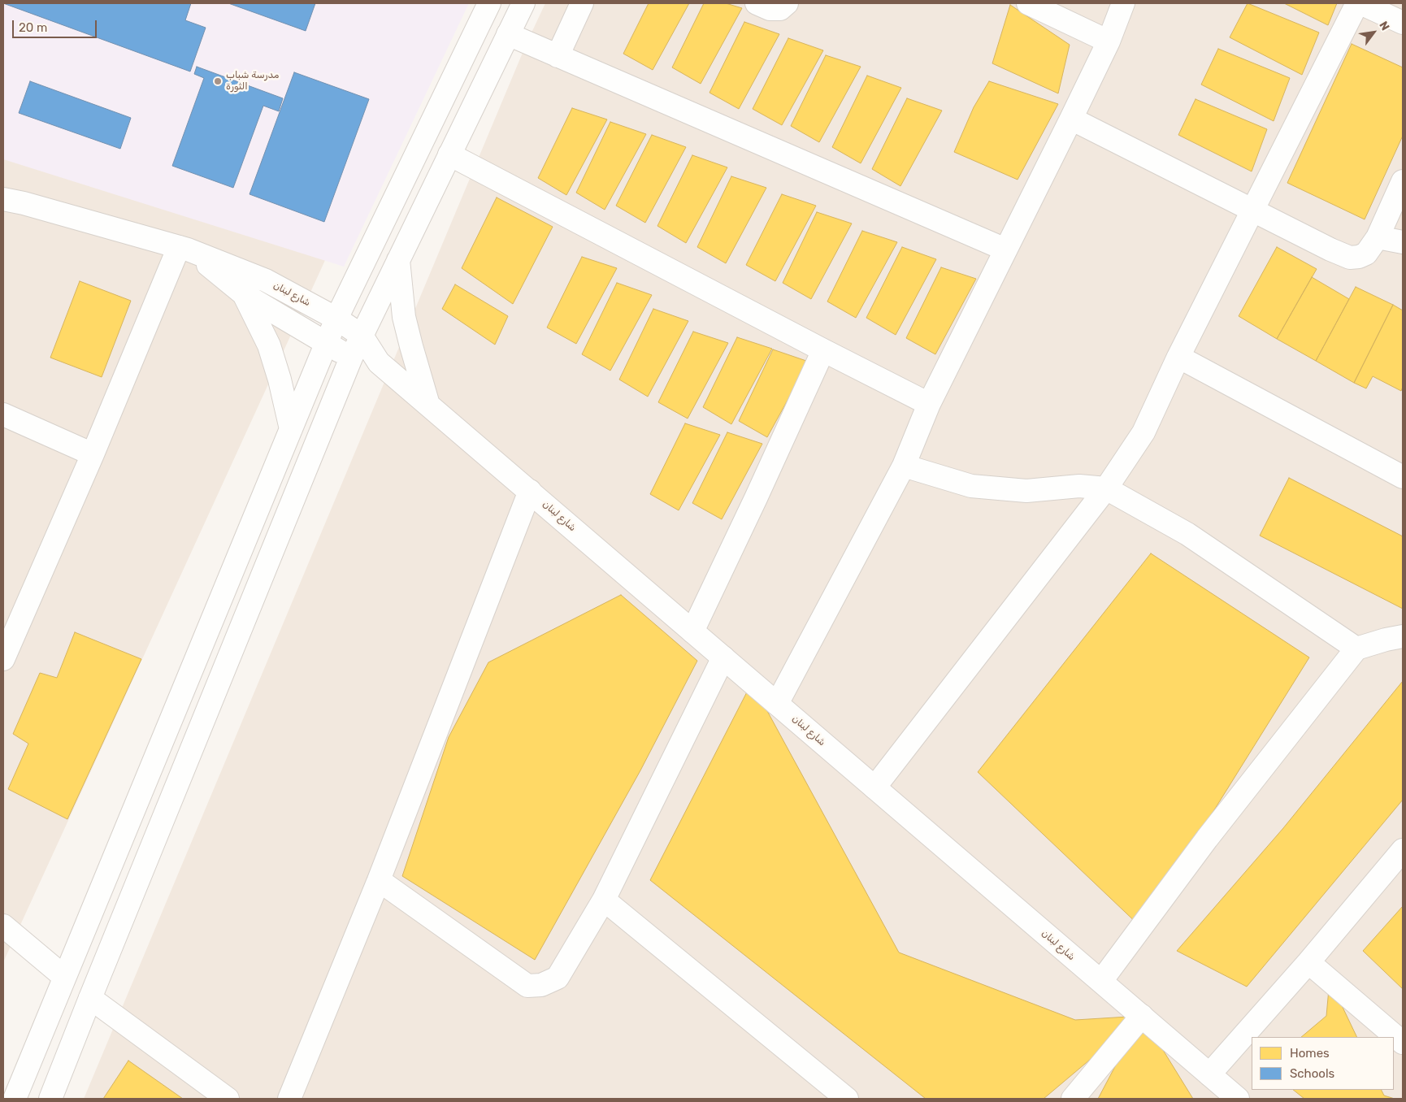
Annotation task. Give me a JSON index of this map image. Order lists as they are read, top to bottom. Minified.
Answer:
{"streets":{"street":["شارع لبنان"]},"places":["مدرسة شباب الثورة"],"legend":["Homes","Schools"],"scale_bar":"20 m","north":"top right"}
